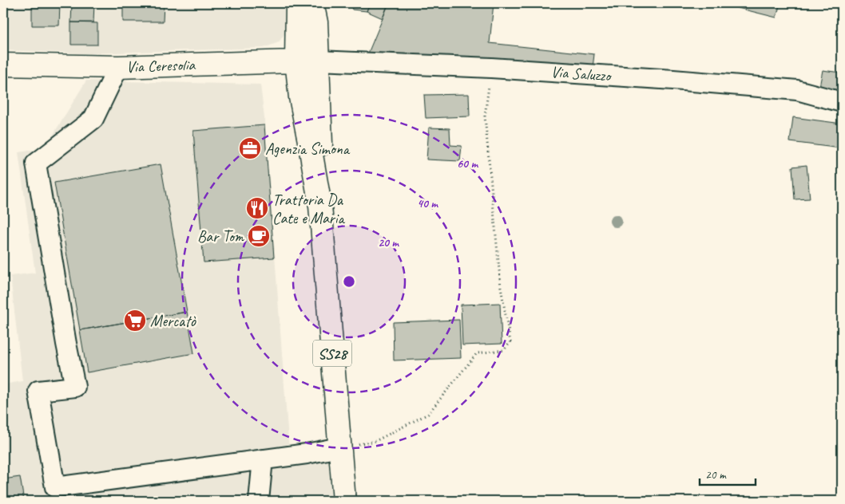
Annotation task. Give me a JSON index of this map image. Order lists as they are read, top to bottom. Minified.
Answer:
{"streets":{"main road":["Via Ceresolia","SS28"],"street":["Via Saluzzo"]},"crossings":[["Via Ceresolia","Via Saluzzo"],["Via Ceresolia","SS28"],["Via Saluzzo","SS28"]],"places":{"office":["Agenzia Simona"],"restaurant":["Trattoria Da Cate e Maria"],"cafe":["Bar Tom"],"supermarket":["Mercatò"]},"scale_bar":"20 m","rings":["60 m","40 m","20 m"]}
